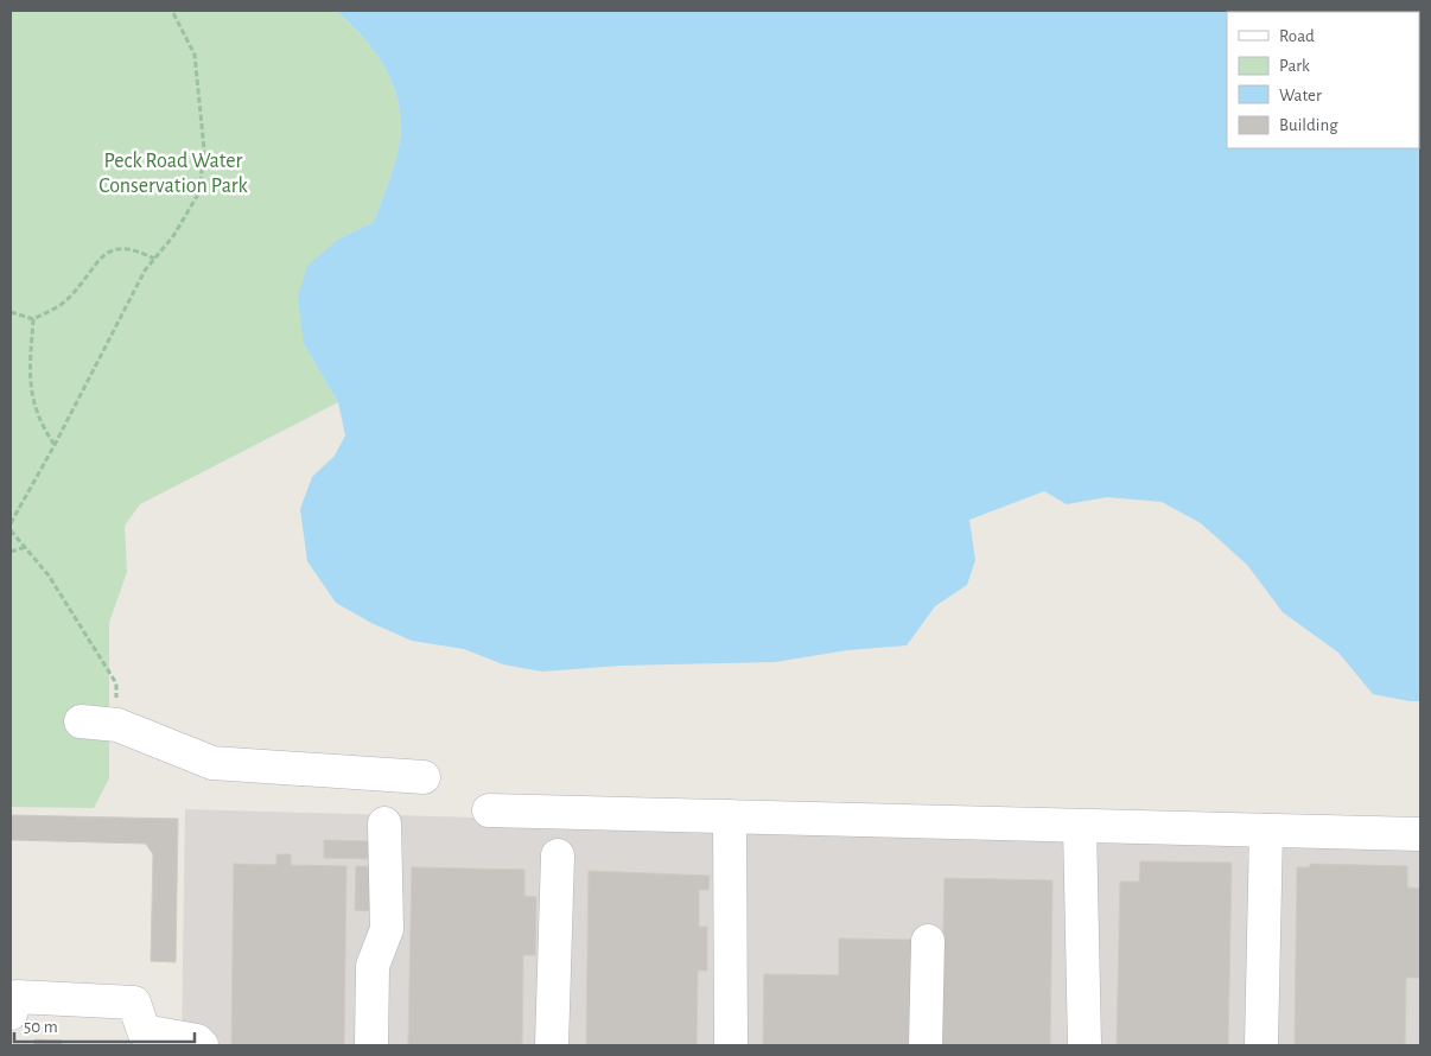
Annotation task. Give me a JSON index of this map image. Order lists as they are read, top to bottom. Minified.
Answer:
{"parks":["Peck Road Water Conservation Park"],"legend":["Road","Park","Water","Building"],"scale_bar":"50 m"}
